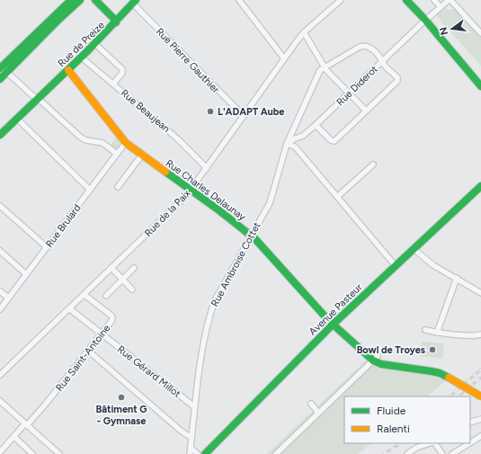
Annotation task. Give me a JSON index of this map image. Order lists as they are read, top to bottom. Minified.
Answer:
{"streets":{"street":["Rue de Preize","Rue Pierre Gauthier","Rue Diderot","Rue Beaujean","Rue Charles Delaunay","Rue de la Paix","Rue Brulard","Rue Ambroise Cottet","Avenue Pasteur","Rue Saint-Antoine","Rue Gérard Millot"]},"crossings":[["Rue de Preize","Rue Pierre Gauthier"],["Rue de Preize","Rue Beaujean"],["Rue de Preize","Rue Charles Delaunay"],["Rue Pierre Gauthier","Rue de la Paix"],["Rue Diderot","Rue Ambroise Cottet"],["Rue Beaujean","Rue de la Paix"],["Rue Charles Delaunay","Rue de la Paix"],["Rue Charles Delaunay","Rue Brulard"],["Rue Charles Delaunay","Rue Ambroise Cottet"],["Rue Charles Delaunay","Avenue Pasteur"],["Rue de la Paix","Rue Saint-Antoine"],["Rue de la Paix","Rue Gérard Millot"],["Rue Ambroise Cottet","Rue Gérard Millot"],["Rue Saint-Antoine","Rue Gérard Millot"]],"places":["L'ADAPT Aube","Bowl de Troyes","Bâtiment G - Gymnase"],"legend":["Fluide","Ralenti"],"north":"left"}
